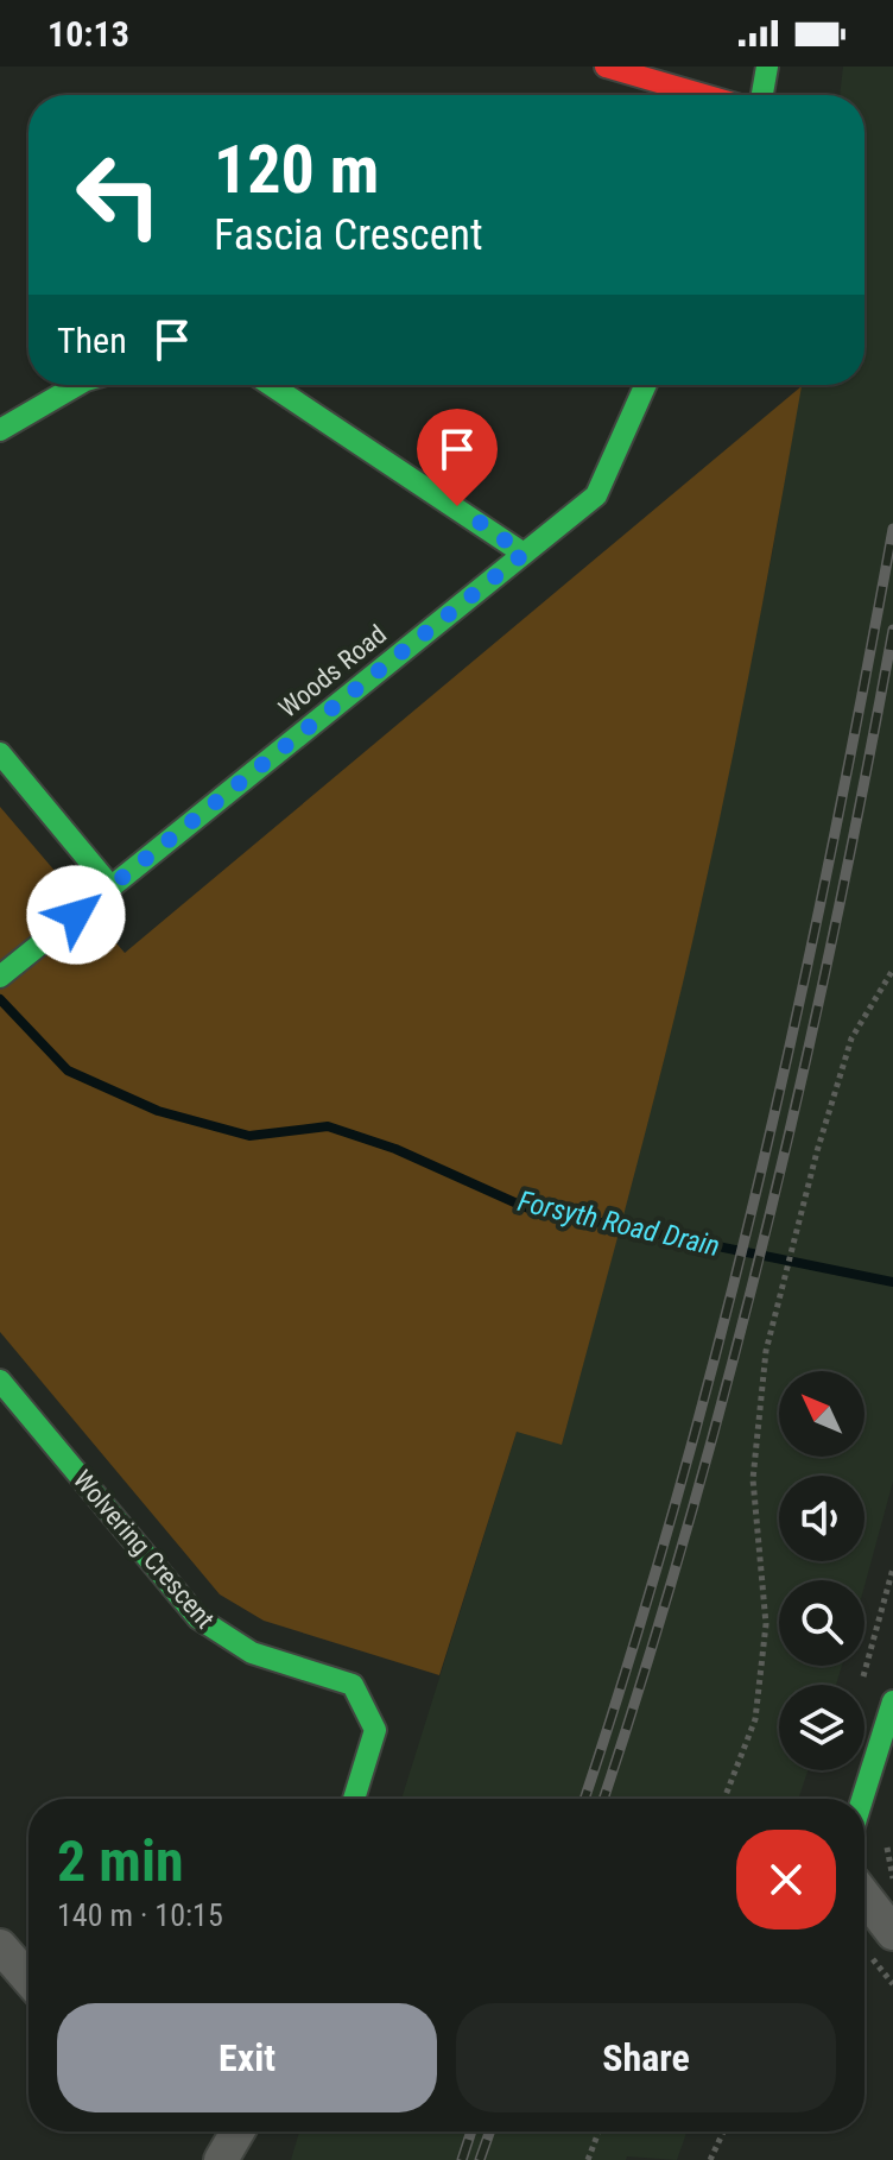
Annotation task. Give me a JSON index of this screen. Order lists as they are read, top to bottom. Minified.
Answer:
{"streets":{"street":["Woods Road","Wolvering Crescent"]},"water":["Forsyth Road Drain"],"north":"top left","page":{"status":"10:13","turn":["120 m","Fascia Crescent"],"then":"Then","heading":["2 min","140 m · 10:15"],"buttons":["Exit","Share"]}}
